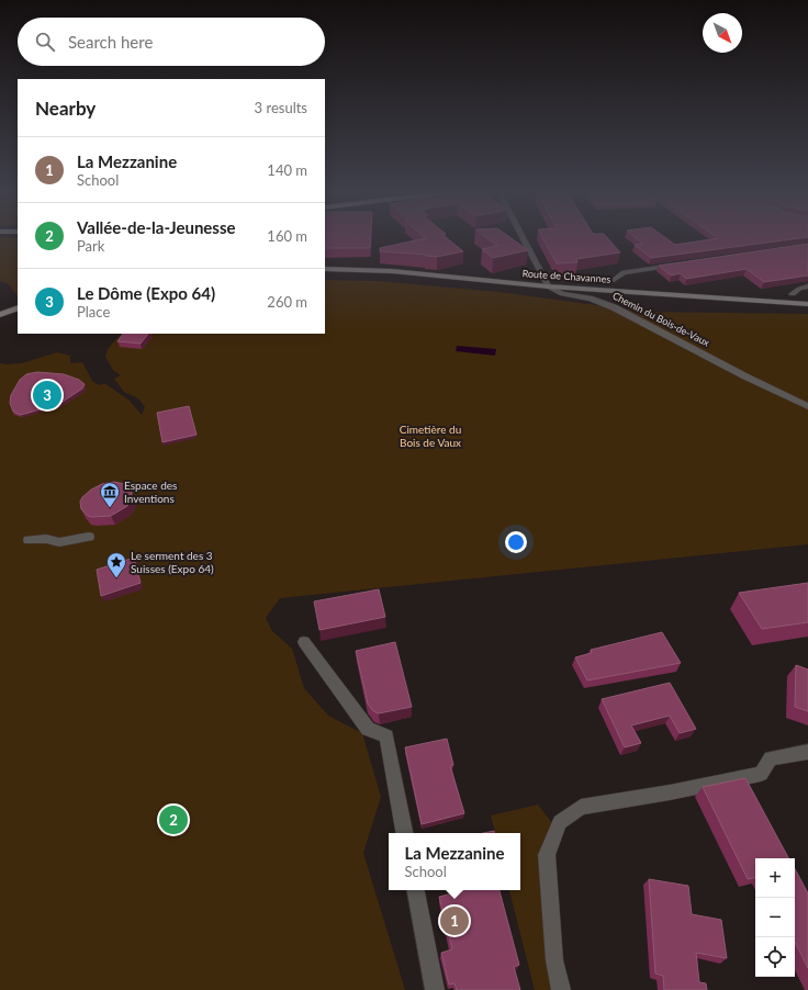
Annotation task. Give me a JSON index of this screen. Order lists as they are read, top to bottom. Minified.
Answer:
{"streets":{"main road":["Route de Chavannes"],"street":["Chemin du Bois-de-Vaux"]},"crossings":[["Route de Chavannes","Chemin du Bois-de-Vaux"]],"parks":["Cimetière du Bois de Vaux"],"places":{"museum":["Espace des Inventions"],"place":["Le serment des 3 Suisses (Expo 64)"]},"north":"bottom right","page":{"search":"Search here","heading":["Nearby","3 results"],"list":[{"mark":"1","name":"La Mezzanine","note":"School","value":"140 m"},{"mark":"2","name":"Vallée-de-la-Jeunesse","note":"Park","value":"160 m"},{"mark":"3","name":"Le Dôme (Expo 64)","note":"Place","value":"260 m"}],"pins":["3","2","1"],"popup":["La Mezzanine","School"],"map_buttons":["+","−"]}}
